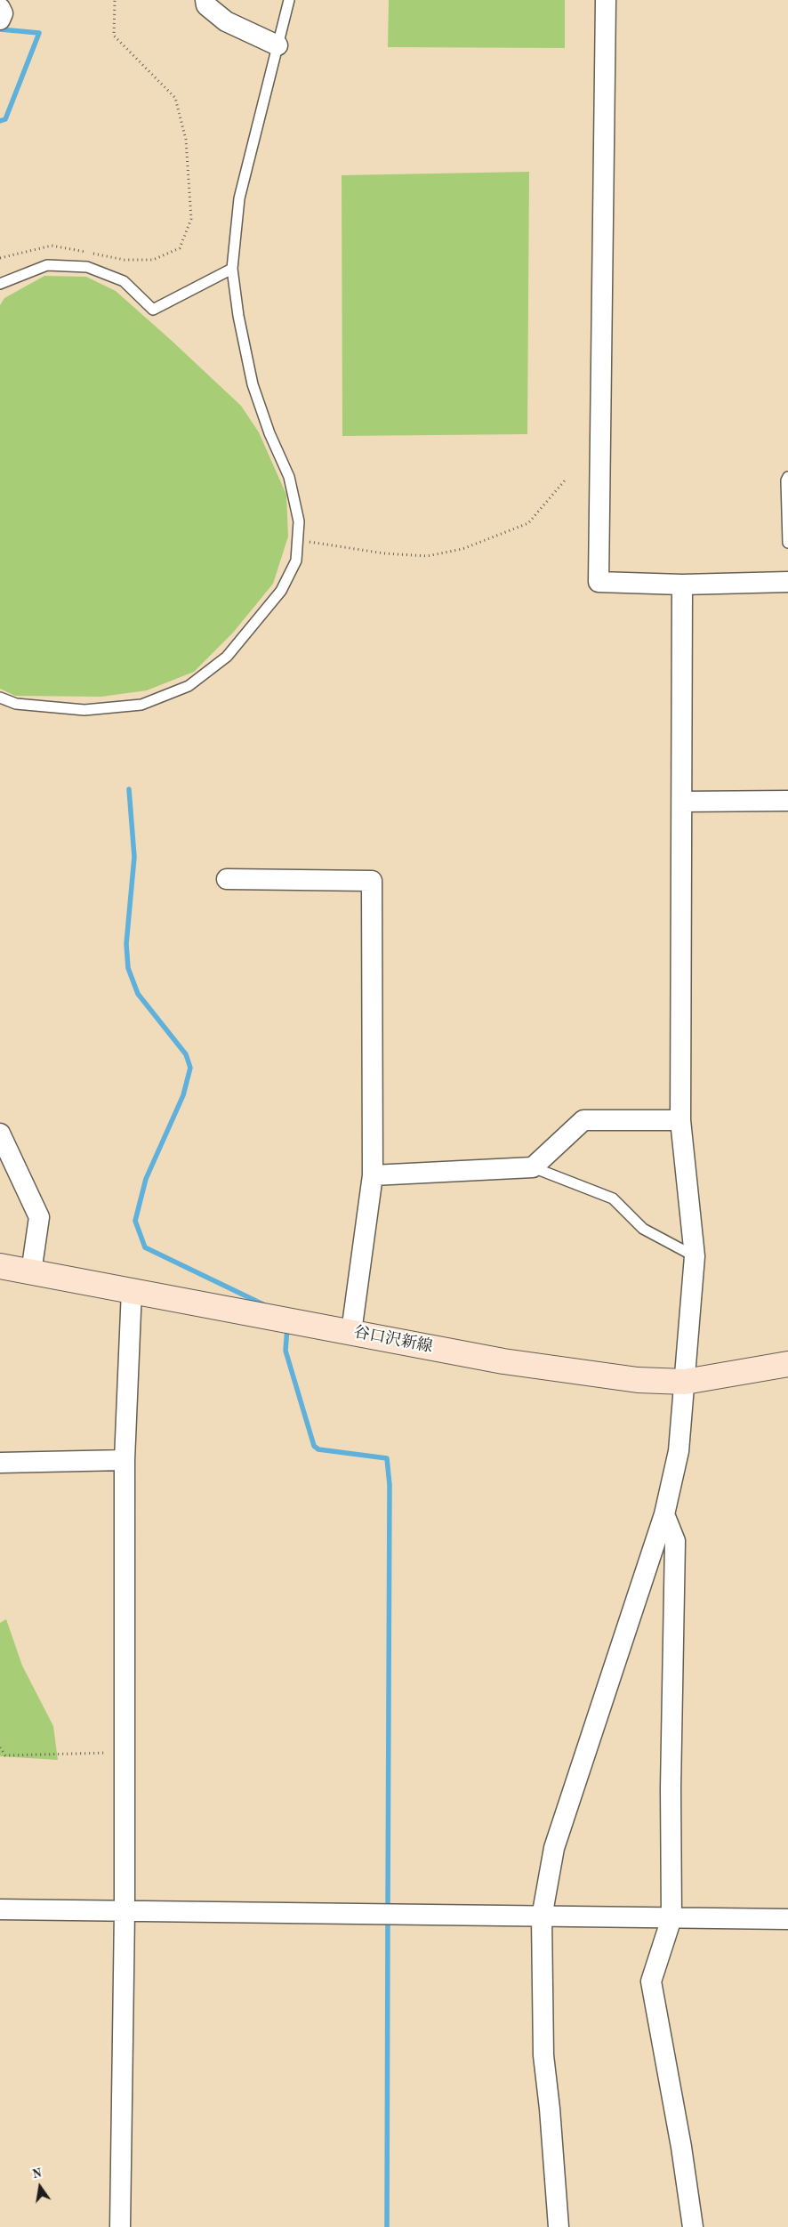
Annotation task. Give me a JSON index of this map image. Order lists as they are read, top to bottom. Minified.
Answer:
{"streets":{"main road":["谷口沢新線"]},"north":"top"}
